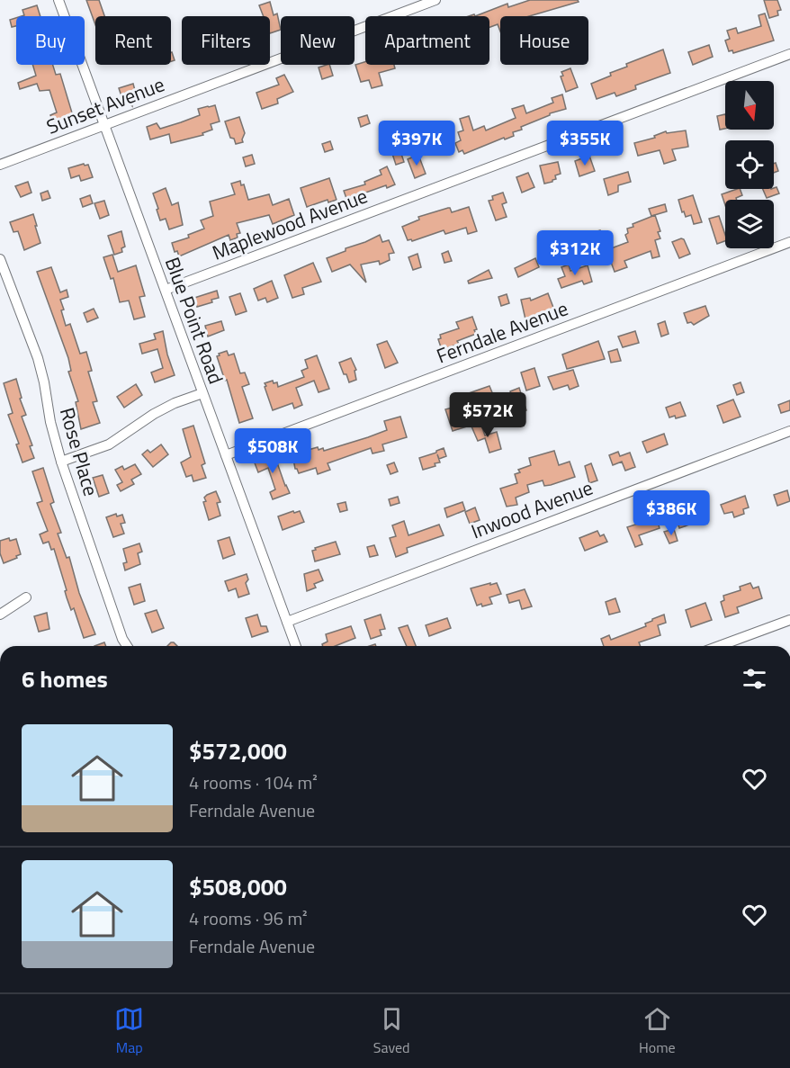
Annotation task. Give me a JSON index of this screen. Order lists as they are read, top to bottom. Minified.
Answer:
{"streets":{"street":["Sunset Avenue","Maplewood Avenue","Blue Point Road","Ferndale Avenue","Rose Place","Inwood Avenue"]},"crossings":[["Sunset Avenue","Blue Point Road"],["Maplewood Avenue","Blue Point Road"],["Blue Point Road","Ferndale Avenue"],["Blue Point Road","Inwood Avenue"]],"north":"bottom","page":{"chip":["Buy","Rent","Filters","New","Apartment","House"],"price":["$397K","$355K","$312K","$572K","$508K","$386K"],"heading":"6 homes","list":[{"name":"$572,000","note":"4 rooms · 104 m² · Ferndale Avenue"},{"name":"$508,000","note":"4 rooms · 96 m² · Ferndale Avenue"}],"tabs":["Map","Saved","Home"]}}
